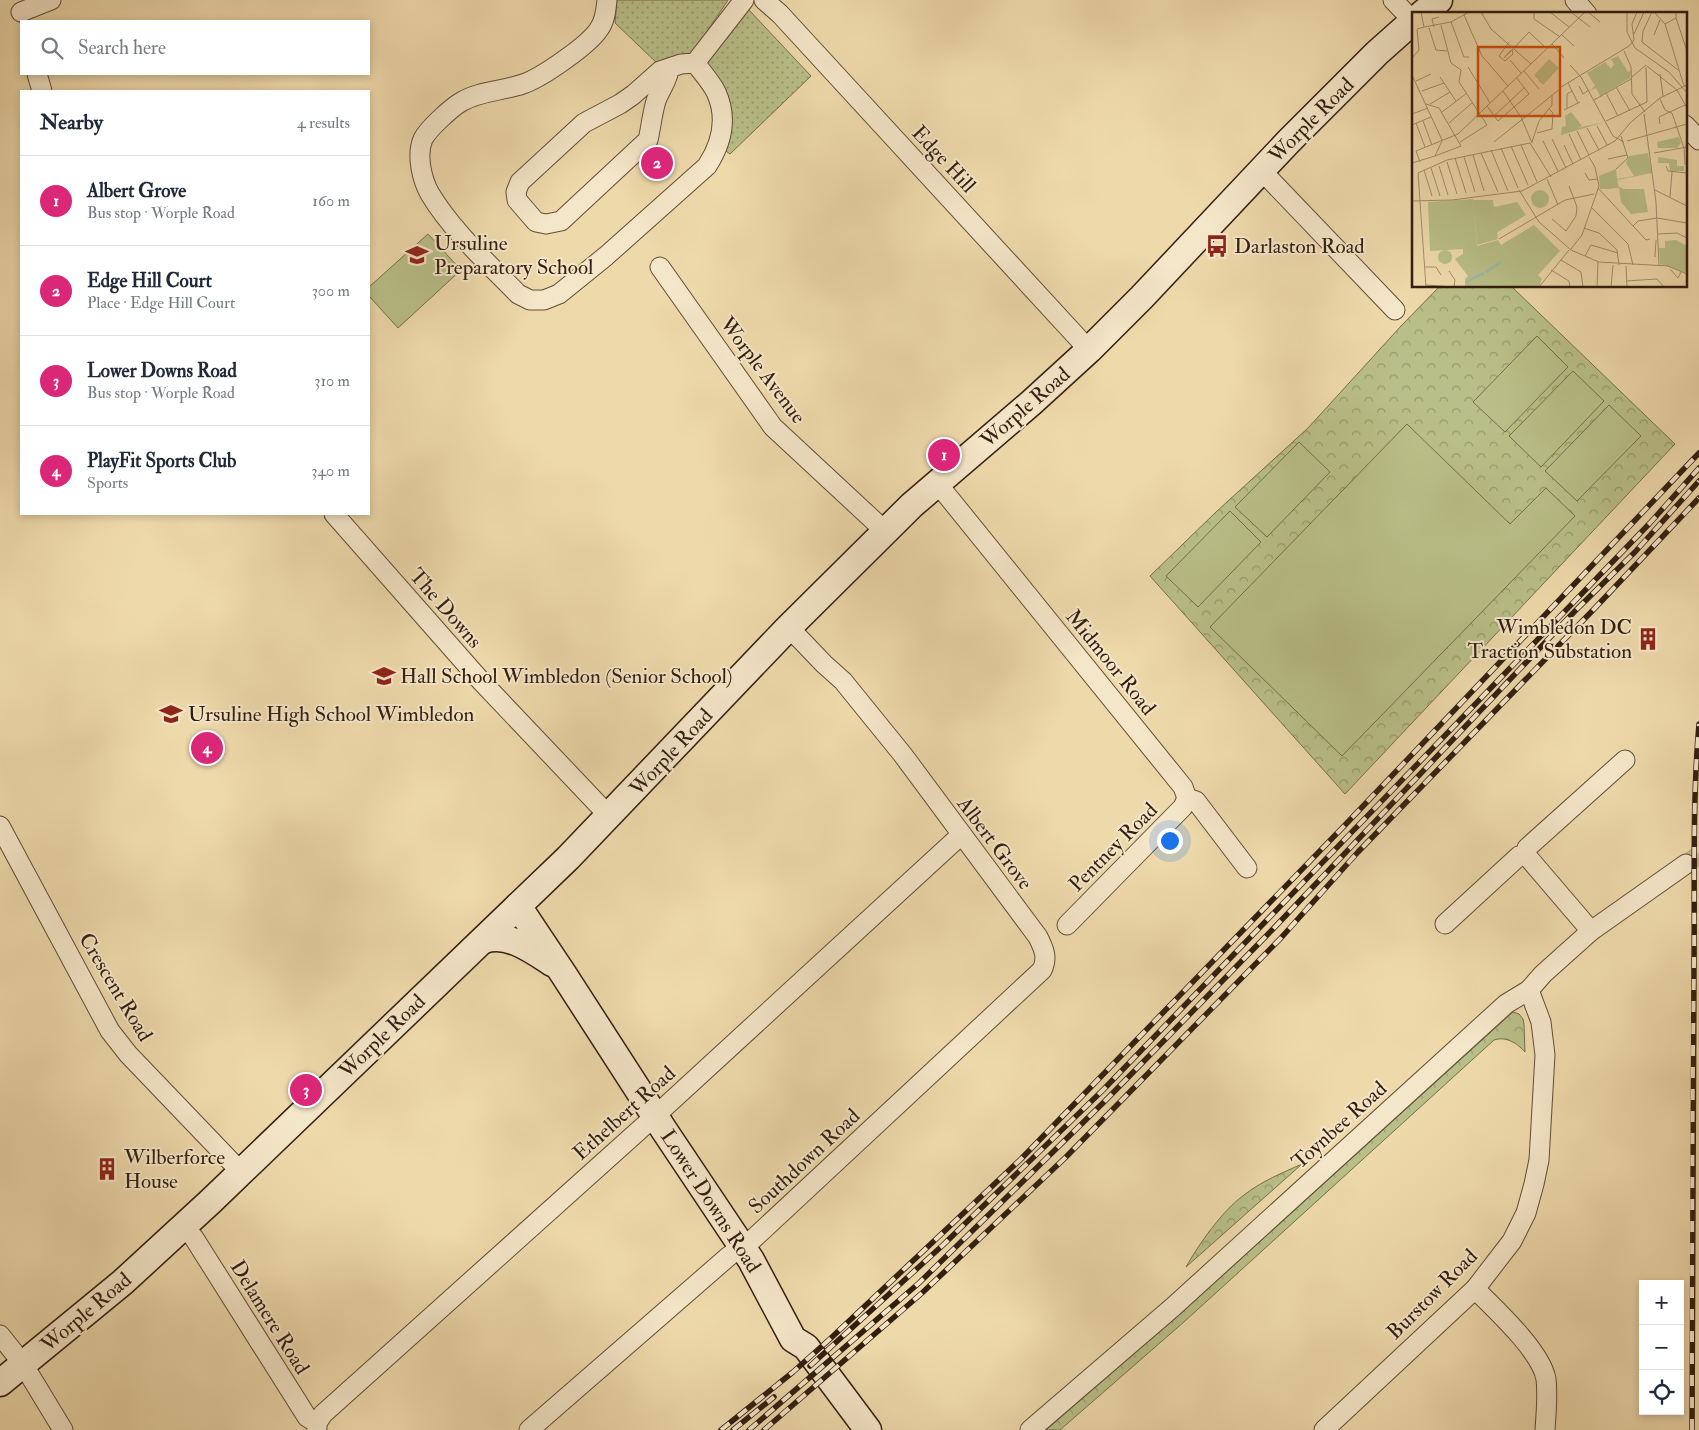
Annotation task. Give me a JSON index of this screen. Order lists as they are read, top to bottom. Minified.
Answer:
{"streets":{"main road":["Worple Road","Lower Downs Road"],"street":["Edge Hill","Worple Avenue","The Downs","Midmoor Road","Albert Grove","Pentney Road","Crescent Road","Ethelbert Road","Toynbee Road","Southdown Road","Burstow Road","Delamere Road"]},"crossings":[["Worple Road","Edge Hill"],["Worple Road","Worple Avenue"],["Worple Road","The Downs"],["Worple Road","Midmoor Road"],["Worple Road","Albert Grove"],["Worple Road","Crescent Road"],["Worple Road","Lower Downs Road"],["Worple Road","Delamere Road"],["Midmoor Road","Pentney Road"],["Albert Grove","Ethelbert Road"],["Albert Grove","Southdown Road"],["Ethelbert Road","Lower Downs Road"],["Ethelbert Road","Delamere Road"],["Toynbee Road","Burstow Road"],["Southdown Road","Lower Downs Road"]],"places":{"bus stop":["Darlaston Road"],"school or university":["Ursuline Preparatory School","Hall School Wimbledon (Senior School)","Ursuline High School Wimbledon"],"building":["Wimbledon DC Traction Substation","Wilberforce House"]},"page":{"search":"Search here","heading":["Nearby","4 results"],"pins":["2","1","4","3"],"list":[{"mark":"1","name":"Albert Grove","note":"Bus stop · Worple Road","value":"160 m"},{"mark":"2","name":"Edge Hill Court","note":"Place · Edge Hill Court","value":"300 m"},{"mark":"3","name":"Lower Downs Road","note":"Bus stop · Worple Road","value":"310 m"},{"mark":"4","name":"PlayFit Sports Club","note":"Sports","value":"340 m"}],"map_buttons":["+","−"]}}
